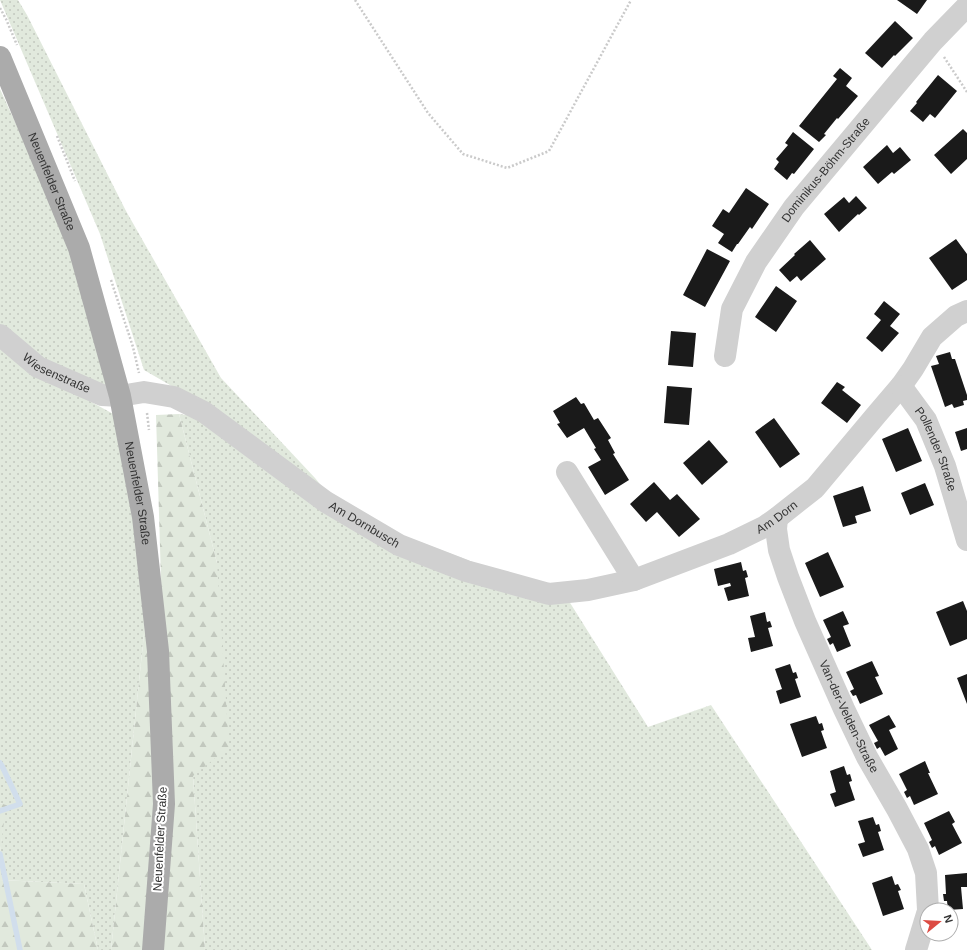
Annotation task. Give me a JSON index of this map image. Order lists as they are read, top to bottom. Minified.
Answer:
{"streets":{"main road":["Neuenfelder Straße"],"street":["Dominikus-Böhm-Straße","Wiesenstraße","Pollender Straße","Am Dorn","Am Dornbusch","Van-der-Velden-Straße"]},"crossings":[["Neuenfelder Straße","Wiesenstraße"],["Neuenfelder Straße","Am Dornbusch"],["Wiesenstraße","Am Dornbusch"],["Pollender Straße","Am Dorn"],["Am Dorn","Am Dornbusch"],["Am Dorn","Van-der-Velden-Straße"]],"north":"right"}
